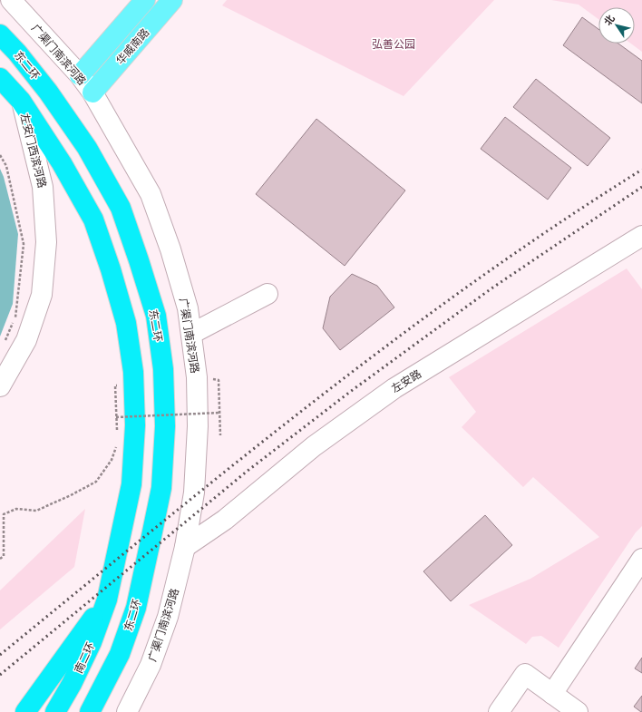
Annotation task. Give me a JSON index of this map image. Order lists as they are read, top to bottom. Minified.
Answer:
{"streets":{"highway":["东二环","南二环"],"main road":["华威南路"],"street":["广渠门南滨河路","左安门西滨河路","左安路"]},"crossings":[["华威南路","广渠门南滨河路"],["广渠门南滨河路","左安路"]],"parks":["弘善公园"],"north":"top left"}
